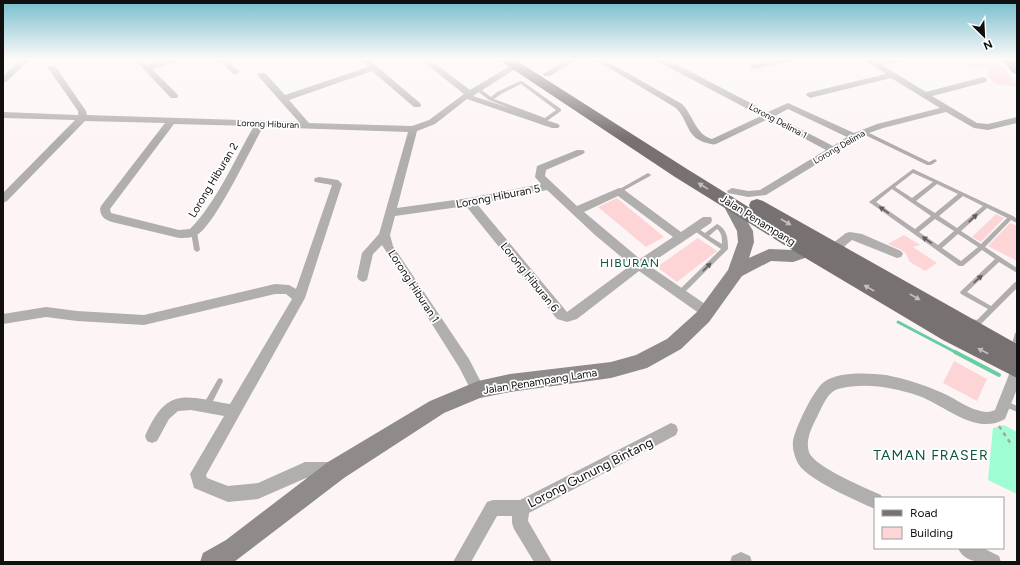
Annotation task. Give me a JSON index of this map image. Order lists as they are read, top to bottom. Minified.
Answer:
{"streets":{"main road":["Jalan Penampang","Jalan Penampang Lama"],"street":["Lorong Delima 1","Lorong Hiburan","Lorong Delima","Lorong Hiburan 2","Lorong Hiburan 5","Lorong Hiburan 6","Lorong Hiburan 1","Lorong Gunung Bintang"]},"crossings":[["Lorong Delima 1","Lorong Delima"],["Lorong Hiburan","Lorong Hiburan 2"],["Lorong Delima","Jalan Penampang"],["Lorong Hiburan 5","Lorong Hiburan 6"],["Lorong Hiburan 5","Jalan Penampang Lama"],["Jalan Penampang","Jalan Penampang Lama"],["Lorong Hiburan 1","Jalan Penampang Lama"]],"districts":["HIBURAN","TAMAN FRASER"],"legend":["Road","Building"],"north":"bottom right"}
